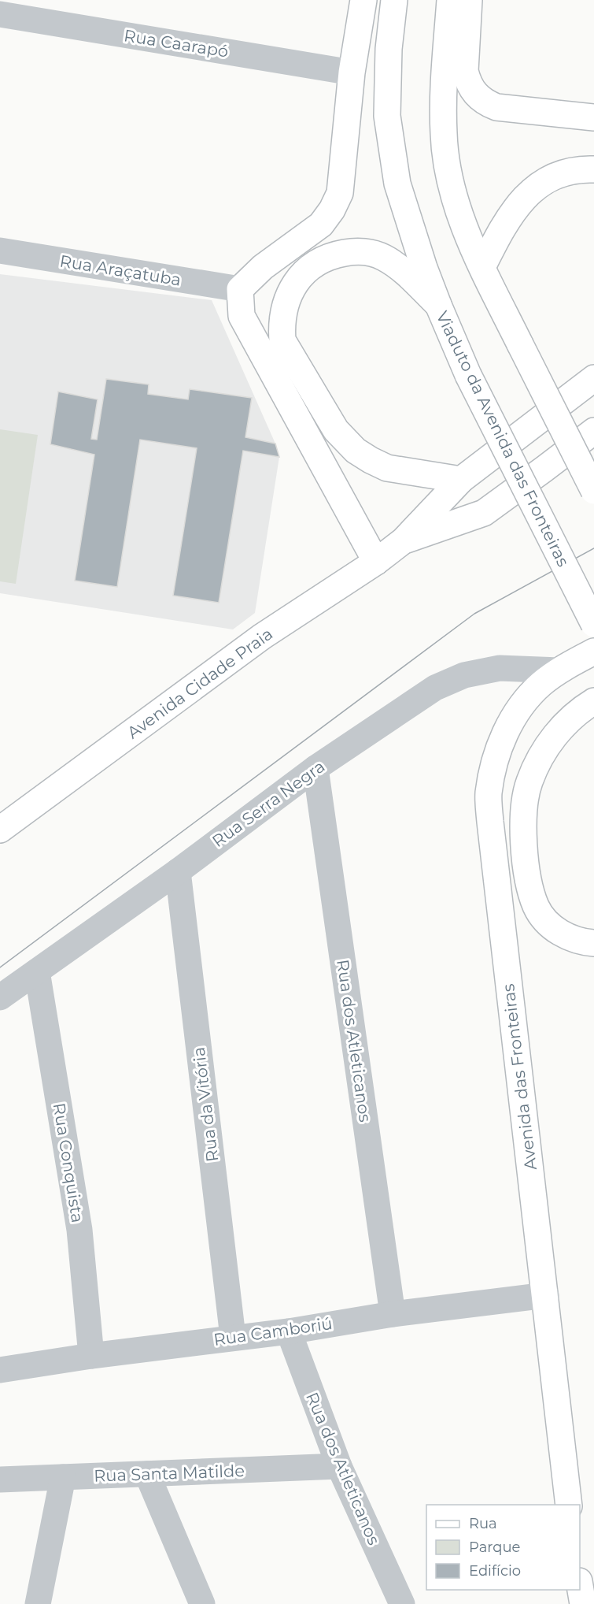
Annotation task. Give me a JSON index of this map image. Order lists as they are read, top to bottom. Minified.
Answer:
{"streets":{"main road":["Viaduto da Avenida das Fronteiras","Avenida Cidade Praia","Avenida das Fronteiras"],"street":["Rua Caarapó","Rua Araçatuba","Rua Serra Negra","Rua dos Atleticanos","Rua da Vitória","Rua Conquista","Rua Camboriú","Rua Santa Matilde"]},"crossings":[["Rua Serra Negra","Rua dos Atleticanos"],["Rua Serra Negra","Avenida das Fronteiras"],["Rua Serra Negra","Rua da Vitória"],["Rua Serra Negra","Rua Conquista"],["Rua dos Atleticanos","Rua Camboriú"],["Rua dos Atleticanos","Rua Santa Matilde"],["Avenida das Fronteiras","Rua Camboriú"],["Rua da Vitória","Rua Camboriú"],["Rua Conquista","Rua Camboriú"]],"legend":["Rua","Parque","Edifício"]}
